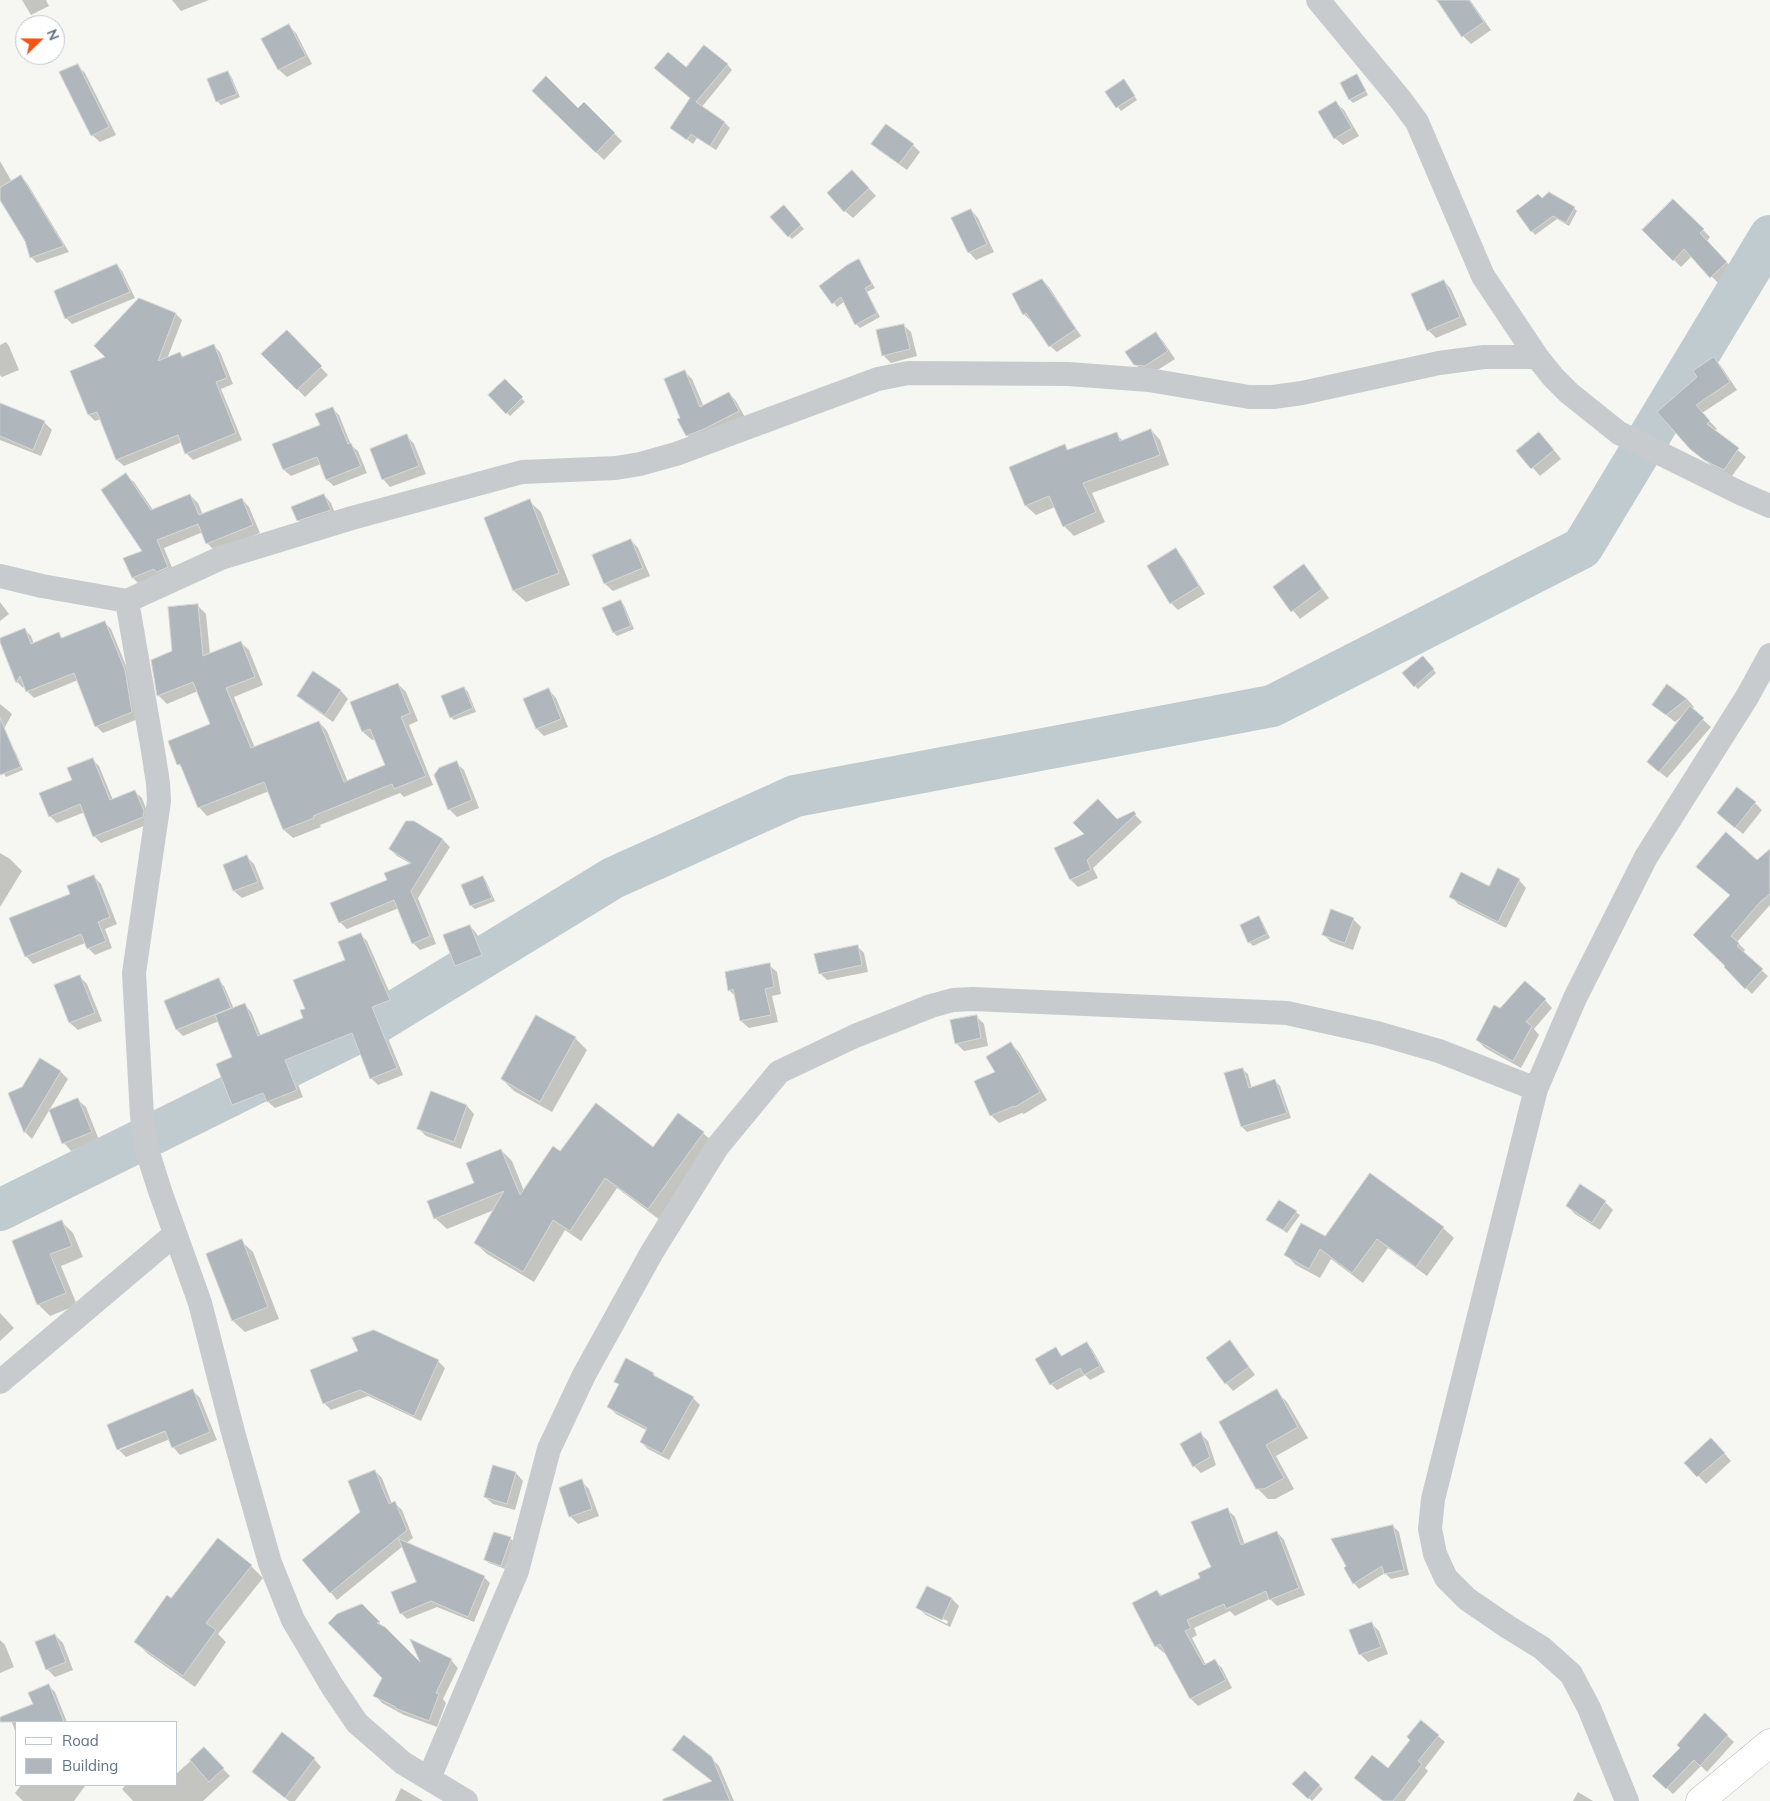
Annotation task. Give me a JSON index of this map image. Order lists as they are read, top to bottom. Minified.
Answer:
{"legend":["Road","Building"],"north":"right"}
